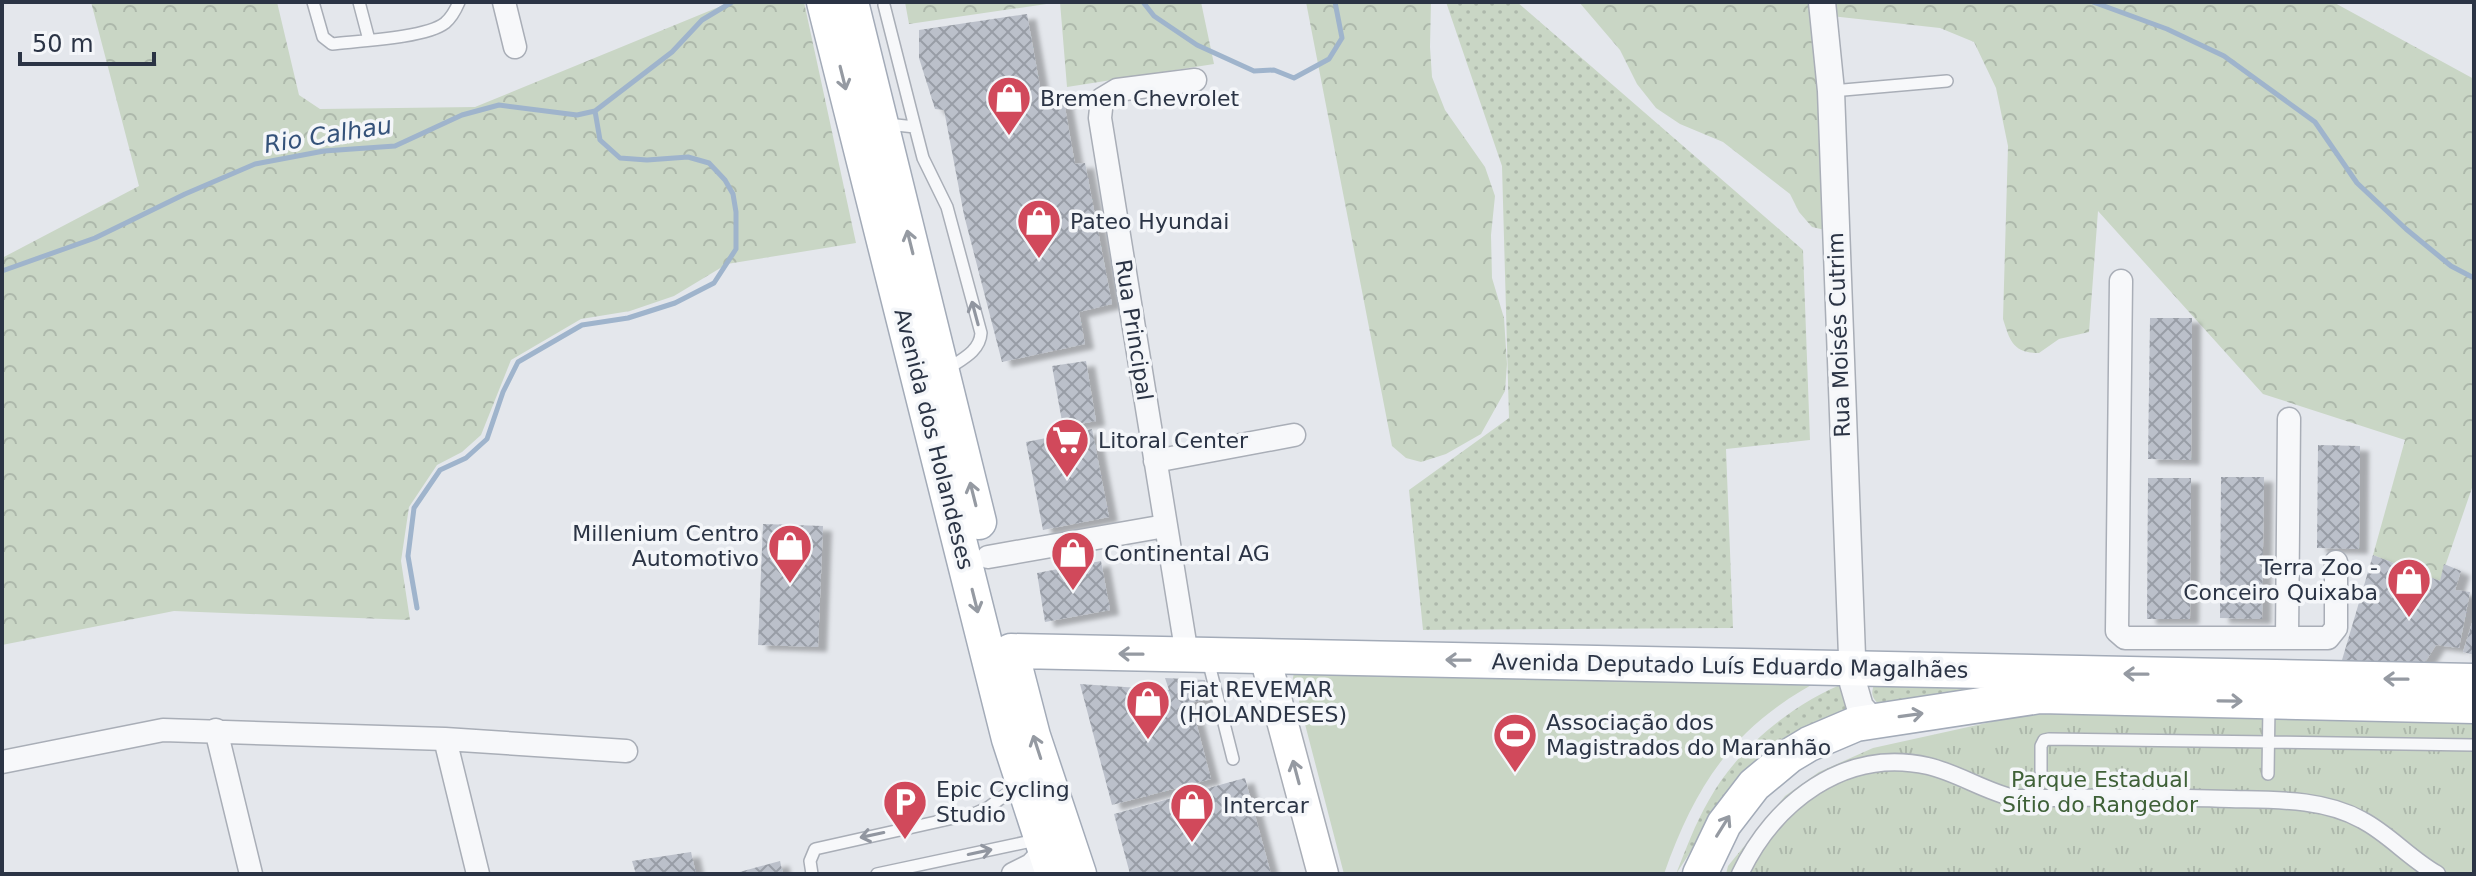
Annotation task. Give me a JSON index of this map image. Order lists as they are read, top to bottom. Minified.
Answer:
{"streets":{"main road":["Avenida dos Holandeses","Avenida Deputado Luís Eduardo Magalhães"],"street":["Rua Principal","Rua Moisés Cutrim"]},"crossings":[["Rua Principal","Avenida Deputado Luís Eduardo Magalhães"],["Rua Moisés Cutrim","Avenida Deputado Luís Eduardo Magalhães"],["Avenida dos Holandeses","Avenida Deputado Luís Eduardo Magalhães"]],"water":["Rio Calhau"],"parks":["Parque Estadual Sítio do Rangedor"],"places":{"shop":["Bremen Chevrolet","Pateo Hyundai","Millenium Centro Automotivo","Continental AG","Terra Zoo - Conceiro Quixaba","Fiat REVEMAR (HOLANDESES)","Intercar"],"supermarket":["Litoral Center"],"sports":["Associação dos Magistrados do Maranhão"],"parking":["Epic Cycling Studio"]},"scale_bar":"50 m"}
